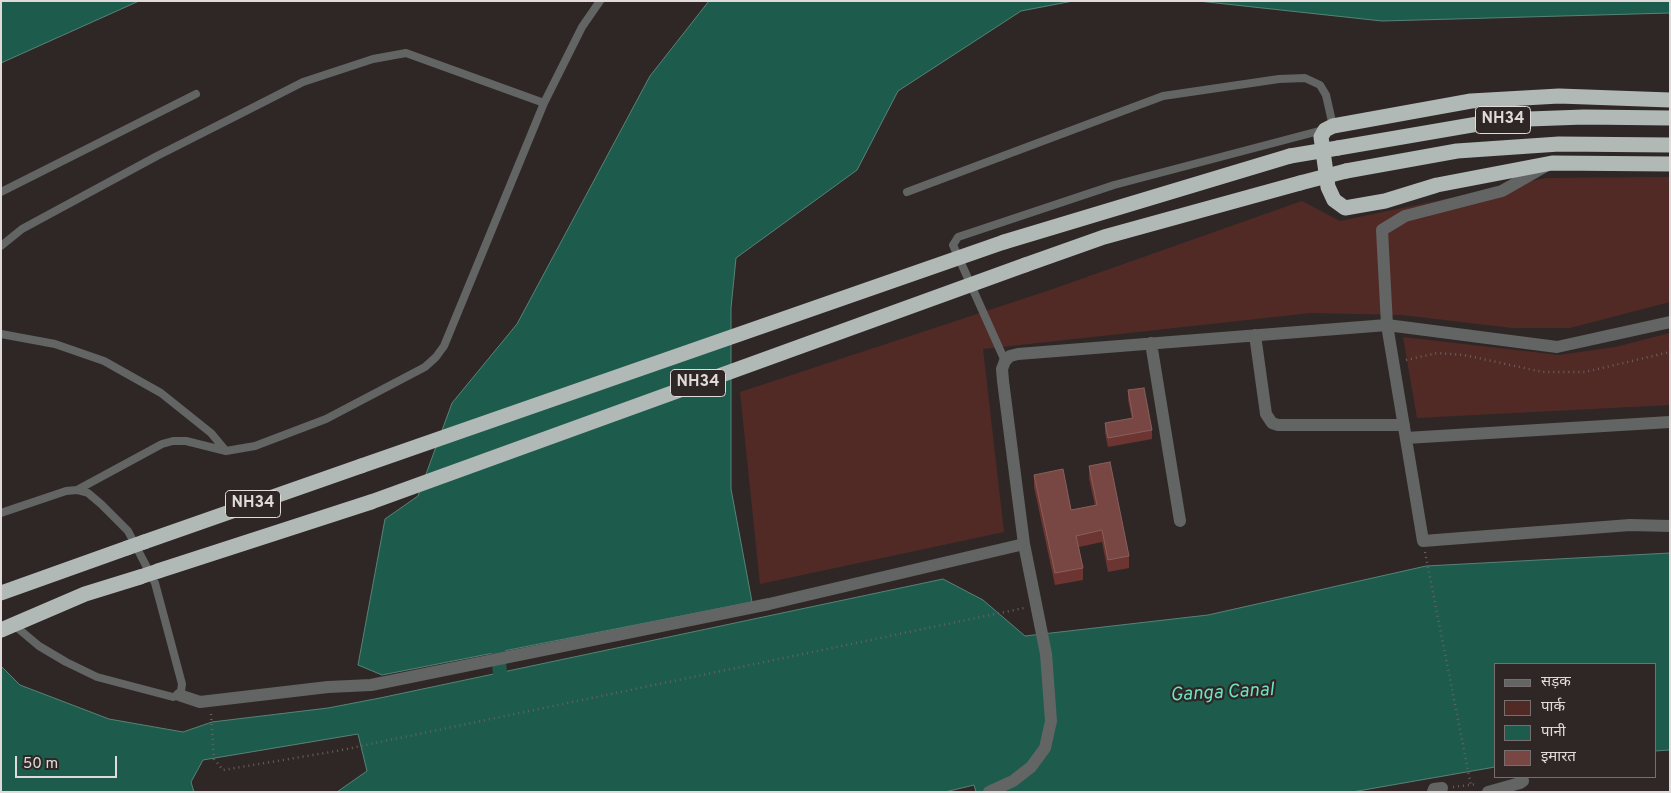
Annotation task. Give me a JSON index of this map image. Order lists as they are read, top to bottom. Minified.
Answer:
{"streets":{"highway":["NH34"]},"water":["Ganga Canal"],"legend":["सड़क","पार्क","पानी","इमारत"],"scale_bar":"50 m"}
